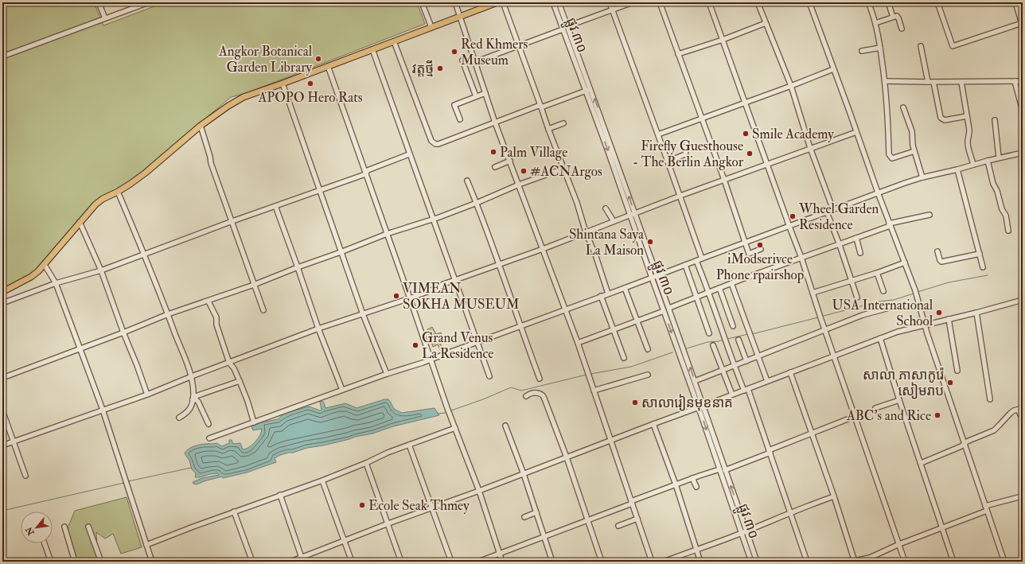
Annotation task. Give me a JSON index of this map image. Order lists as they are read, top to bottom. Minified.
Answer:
{"streets":{"street":["ផ្លូវ ៣០"]},"places":["Red Khmers Museum","Angkor Botanical Garden Library","វត្តថ្មី","APOPO Hero Rats","Smile Academy","Palm Village","Firefly Guesthouse - The Berlin Angkor","#ACNArgos","Wheel Garden Residence","Shintana Saya La Maison","iModserivce Phone rpairshop","VIMEAN SOKHA MUSEUM","USA International School","Grand Venus La Residence","សាលា ភាសាកូរ៉េ សៀមរាប","សាលារៀនមុខនាគ","ABC's and Rice","Ecole Seak Thmey"],"north":"bottom left"}
